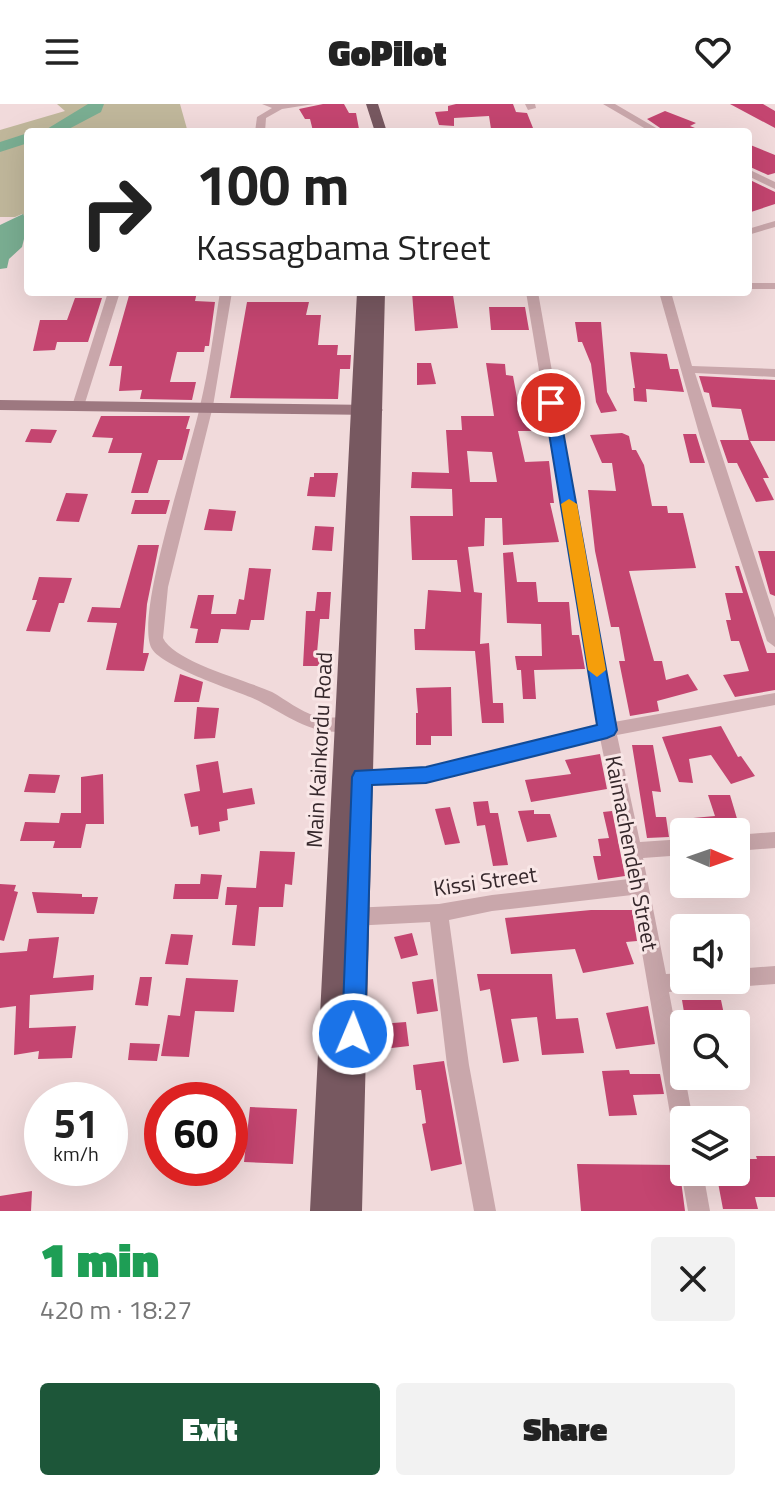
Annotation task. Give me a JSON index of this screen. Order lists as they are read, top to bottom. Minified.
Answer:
{"streets":{"main road":["Main Kainkordu Road"],"street":["Kaimachendeh Street","Kissi Street"]},"crossings":[["Main Kainkordu Road","Kissi Street"],["Kaimachendeh Street","Kissi Street"]],"north":"right","page":{"header":"GoPilot","turn":["100 m","Kassagbama Street"],"speed":"51 km/h","limit":"60","heading":["1 min","420 m · 18:27"],"buttons":["Exit","Share"]}}
